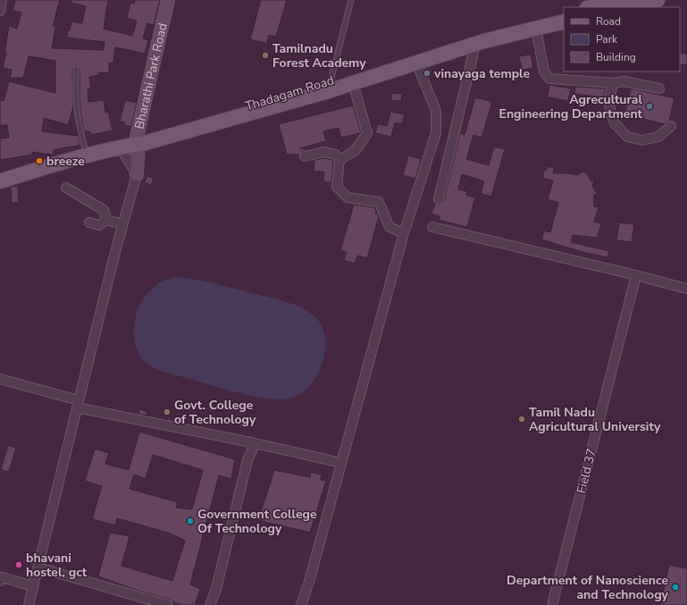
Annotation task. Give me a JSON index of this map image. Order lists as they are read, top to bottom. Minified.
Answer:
{"streets":{"main road":["Bharathi Park Road","Thadagam Road"],"street":["Field 37"]},"crossings":[["Bharathi Park Road","Thadagam Road"]],"places":["Tamilnadu Forest Academy","vinayaga temple","Agrecultural Engineering Department","breeze","Govt. College of Technology","Tamil Nadu Agricultural University","Government College Of Technology","bhavani hostel, gct","Department of Nanoscience and Technology"],"legend":["Road","Park","Building"]}
